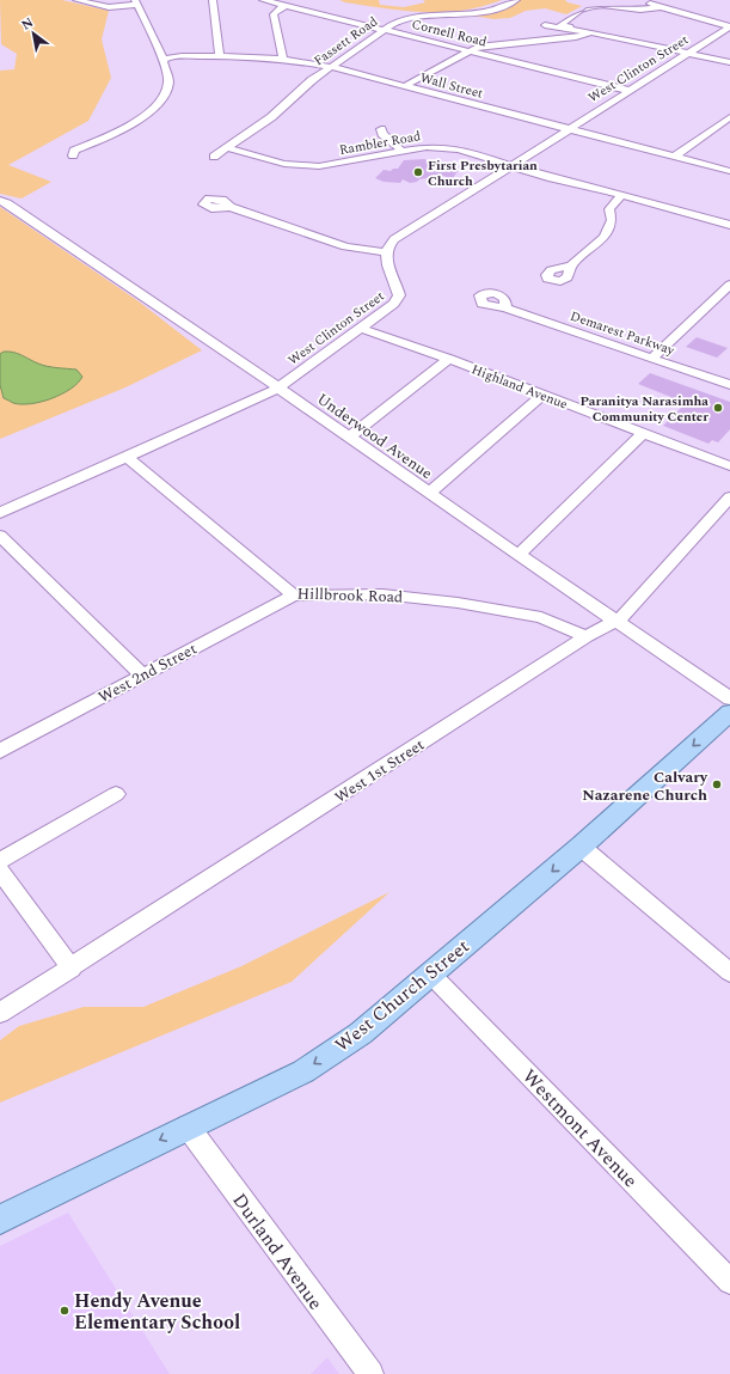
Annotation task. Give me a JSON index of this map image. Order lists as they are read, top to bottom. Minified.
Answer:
{"streets":{"main road":["West Church Street"],"street":["Cornell Road","Fassett Road","West Clinton Street","Wall Street","Rambler Road","Demarest Parkway","Highland Avenue","Underwood Avenue","Hillbrook Road","West 2nd Street","West 1st Street","Westmont Avenue","Durland Avenue"]},"crossings":[["Cornell Road","Fassett Road"],["Cornell Road","West Clinton Street"],["Fassett Road","Wall Street"],["Fassett Road","Rambler Road"],["West Clinton Street","Wall Street"],["West Clinton Street","Rambler Road"],["West Clinton Street","Highland Avenue"],["West Clinton Street","Underwood Avenue"],["West Clinton Street","Hillbrook Road"],["Underwood Avenue","West 1st Street"],["Hillbrook Road","West 2nd Street"],["Hillbrook Road","West 1st Street"],["West Church Street","Westmont Avenue"],["West Church Street","Durland Avenue"]],"one_way":["West Church Street"],"places":["First Presbytarian Church","Paranitya Narasimha Community Center","Calvary Nazarene Church","Hendy Avenue Elementary School"],"north":"top left"}
